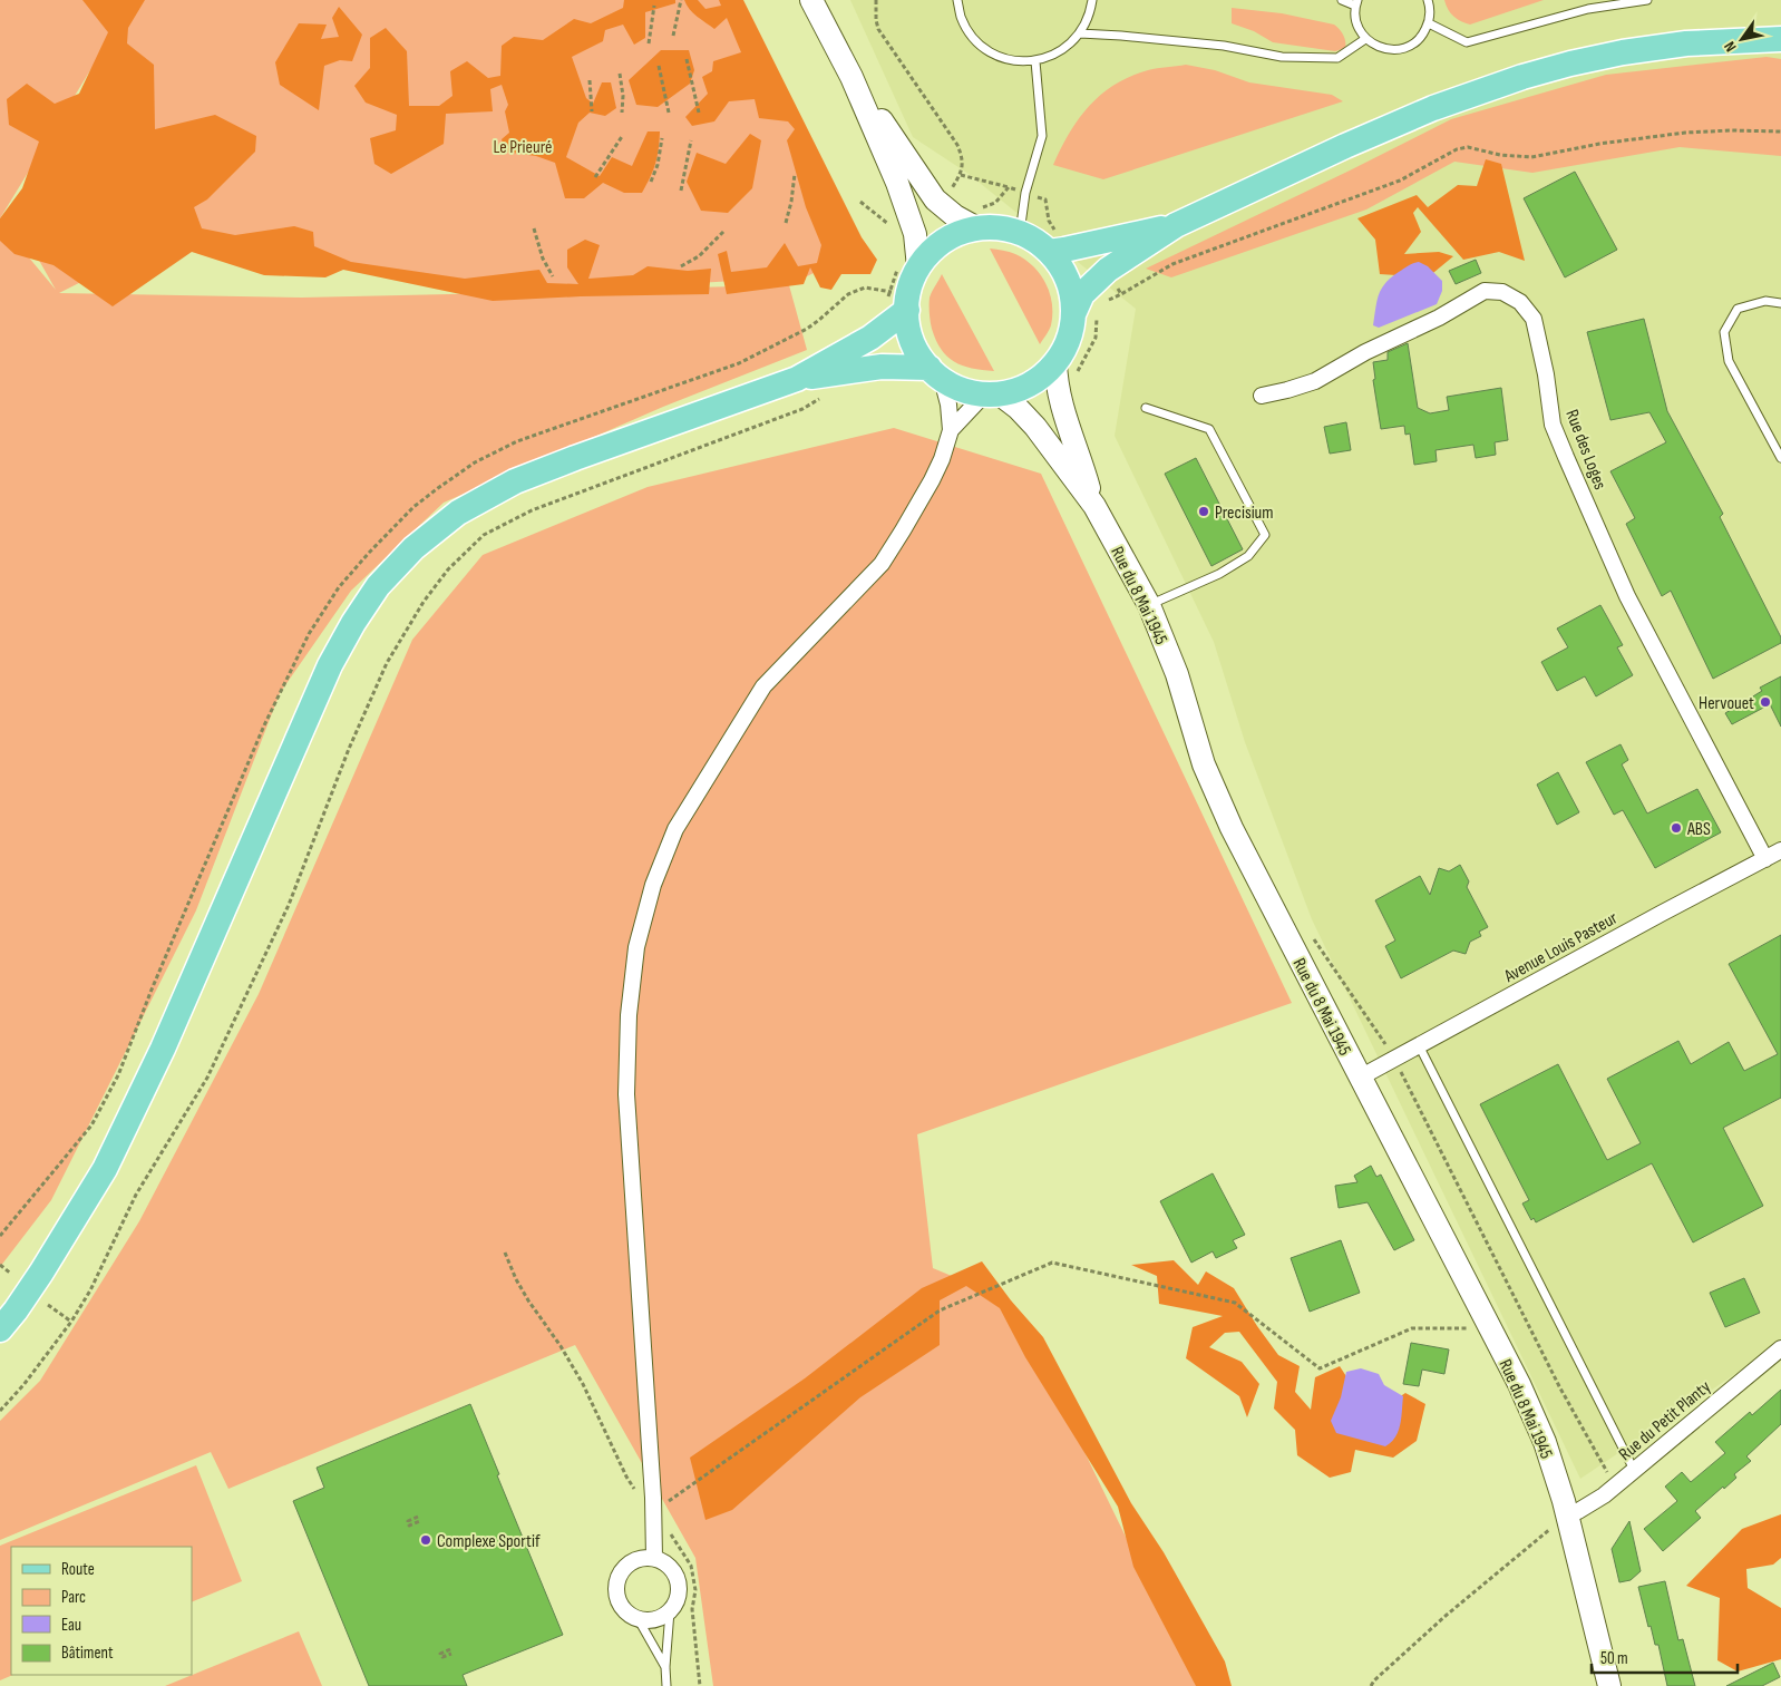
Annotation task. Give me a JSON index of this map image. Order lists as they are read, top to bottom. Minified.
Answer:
{"streets":{"main road":["Rue du 8 Mai 1945"],"street":["Rue des Loges","Avenue Louis Pasteur","Rue du Petit Planty"]},"crossings":[["Rue des Loges","Avenue Louis Pasteur"],["Rue du 8 Mai 1945","Avenue Louis Pasteur"],["Rue du 8 Mai 1945","Rue du Petit Planty"]],"parks":["Le Prieuré"],"places":["Precisium","Hervouet","ABS","Complexe Sportif"],"legend":["Route","Parc","Eau","Bâtiment"],"scale_bar":"50 m","north":"bottom left"}
